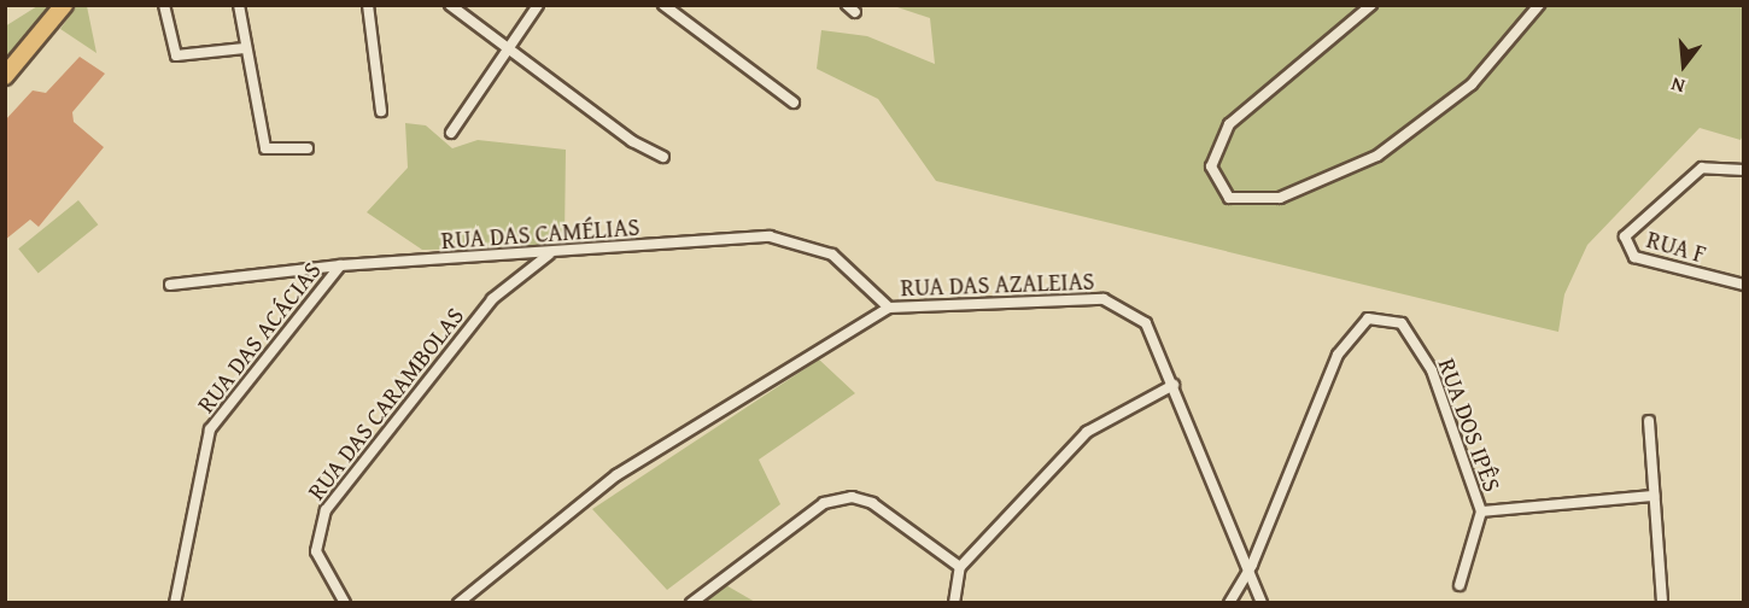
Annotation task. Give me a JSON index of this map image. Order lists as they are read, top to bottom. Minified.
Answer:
{"streets":{"street":["RUA DAS CAMÉLIAS","RUA F","RUA DAS AZALEIAS","RUA DAS ACÁCIAS","RUA DAS CARAMBOLAS","RUA DOS IPÊS"]},"crossings":[["RUA DAS CAMÉLIAS","RUA DAS AZALEIAS"],["RUA DAS CAMÉLIAS","RUA DAS ACÁCIAS"],["RUA DAS CAMÉLIAS","RUA DAS CARAMBOLAS"],["RUA DAS AZALEIAS","RUA DOS IPÊS"]],"north":"bottom"}
